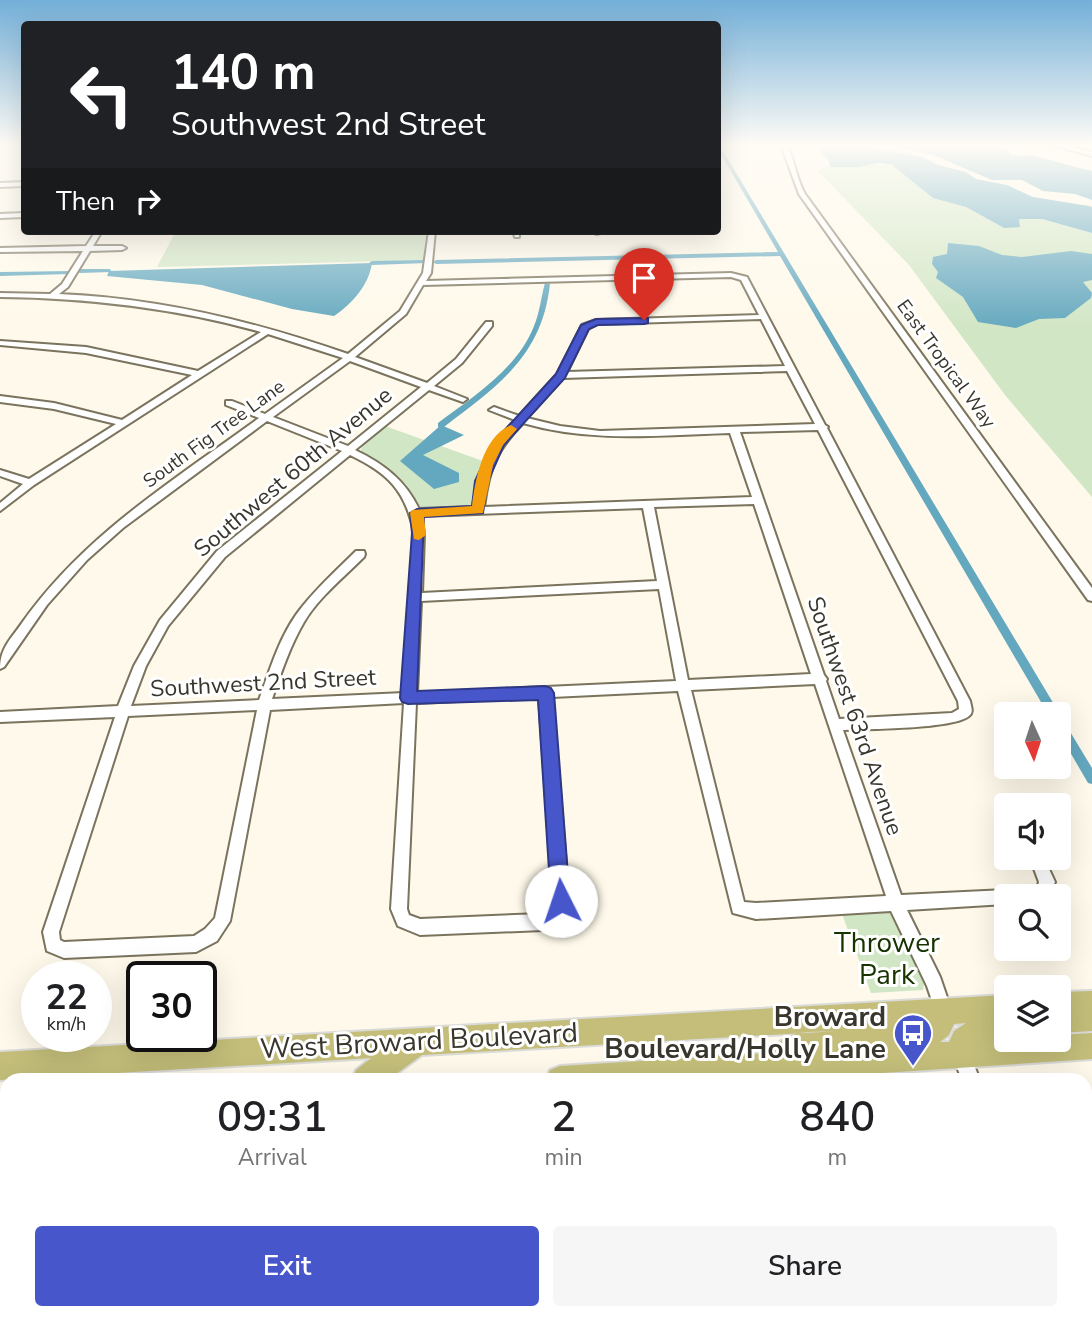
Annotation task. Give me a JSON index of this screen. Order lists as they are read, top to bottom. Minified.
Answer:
{"streets":{"main road":["West Broward Boulevard"],"street":["East Tropical Way","South Fig Tree Lane","Southwest 60th Avenue","Southwest 2nd Street","Southwest 63rd Avenue"]},"crossings":[["Southwest 60th Avenue","Southwest 2nd Street"],["Southwest 2nd Street","Southwest 63rd Avenue"],["Southwest 63rd Avenue","West Broward Boulevard"]],"parks":["Thrower Park"],"places":{"bus stop":["Broward Boulevard/Holly Lane"]},"north":"bottom","page":{"turn":["140 m","Southwest 2nd Street"],"then":"Then","speed":"22 km/h","limit":"30","eta":["09:31","Arrival","2","min","840","m"],"buttons":["Exit","Share"]}}
